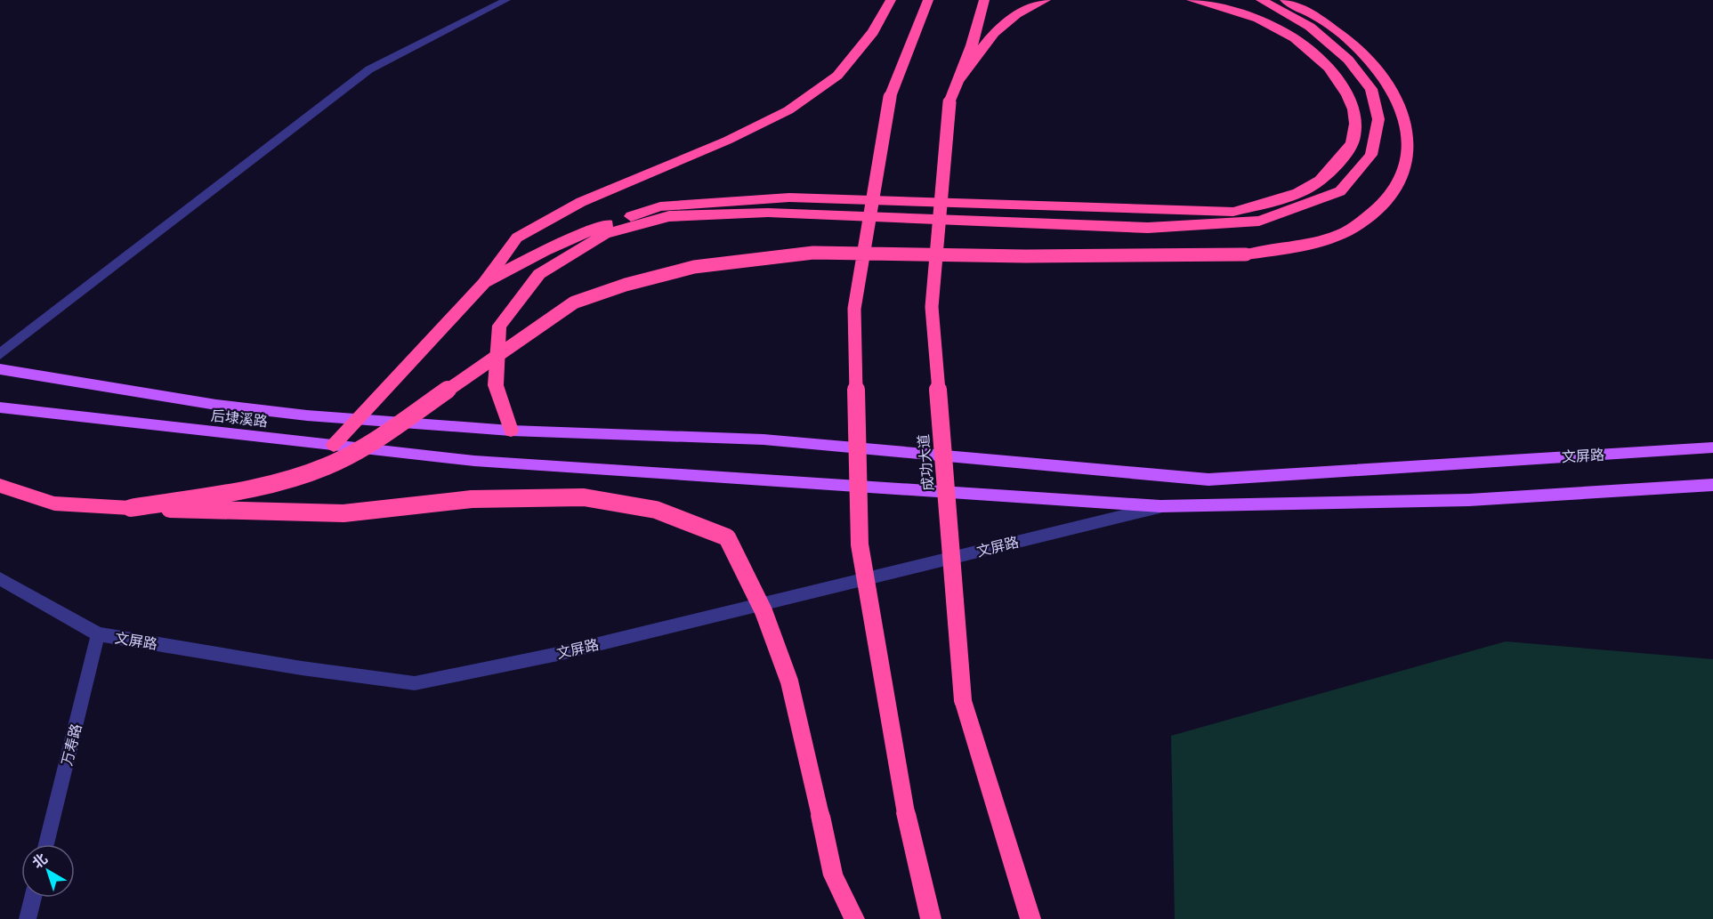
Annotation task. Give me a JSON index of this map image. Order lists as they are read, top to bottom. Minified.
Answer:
{"streets":{"highway":["成功大道"],"main road":["后埭溪路","文屏路"],"street":["万寿路"]},"crossings":[["后埭溪路","文屏路"],["文屏路","万寿路"]],"north":"top left"}
